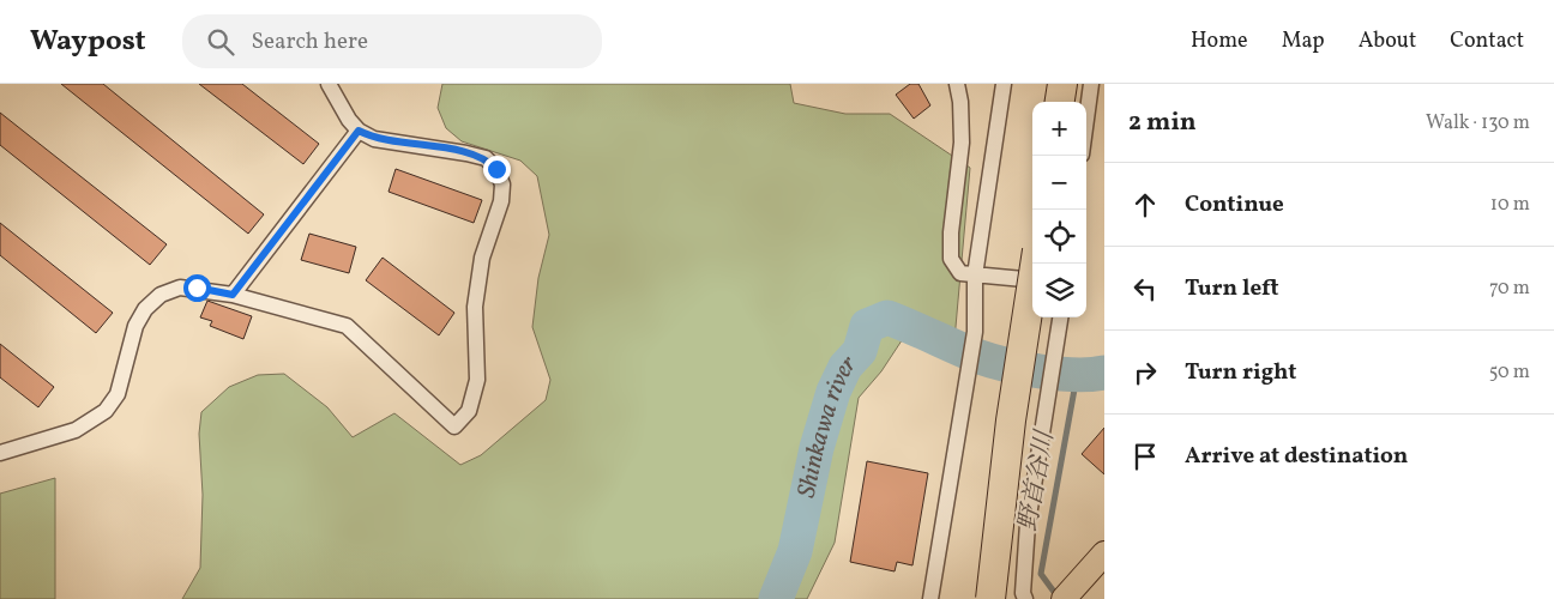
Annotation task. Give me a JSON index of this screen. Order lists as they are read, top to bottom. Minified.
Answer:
{"water":["Shinkawa river","野首谷川"],"page":{"header":"Waypost","search":"Search here","nav":["Home","Map","About","Contact"],"heading":["2 min","Walk · 130 m"],"map_buttons":["+","−"],"list":[["Continue","10 m"],["Turn left","70 m"],["Turn right","50 m"],"Arrive at destination"]}}
